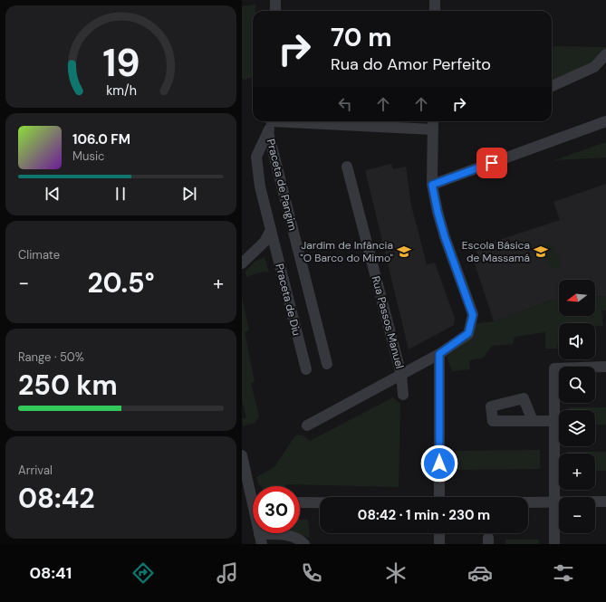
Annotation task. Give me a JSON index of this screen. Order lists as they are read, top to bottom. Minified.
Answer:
{"streets":{"street":["Praceta de Pangim","Praceta de Diu","Rua Passos Manuel"]},"crossings":[["Praceta de Pangim","Praceta de Diu"]],"places":{"school or university":["Jardim de Infância \"O Barco do Mimo\"","Escola Básica de Massamá"]},"north":"left","page":{"turn":["70 m","Rua do Amor Perfeito"],"song":["106.0 FM","Music"],"tile":["Climate",["Range · 50%","250 km"],["Arrival","08:42"]],"heat":["−","20.5°","+"],"map_buttons":["+","−"],"limit":"30","trip":"08:42 · 1 min · 230 m","tabs":"08:41","gauge":["19","km/h"]}}
